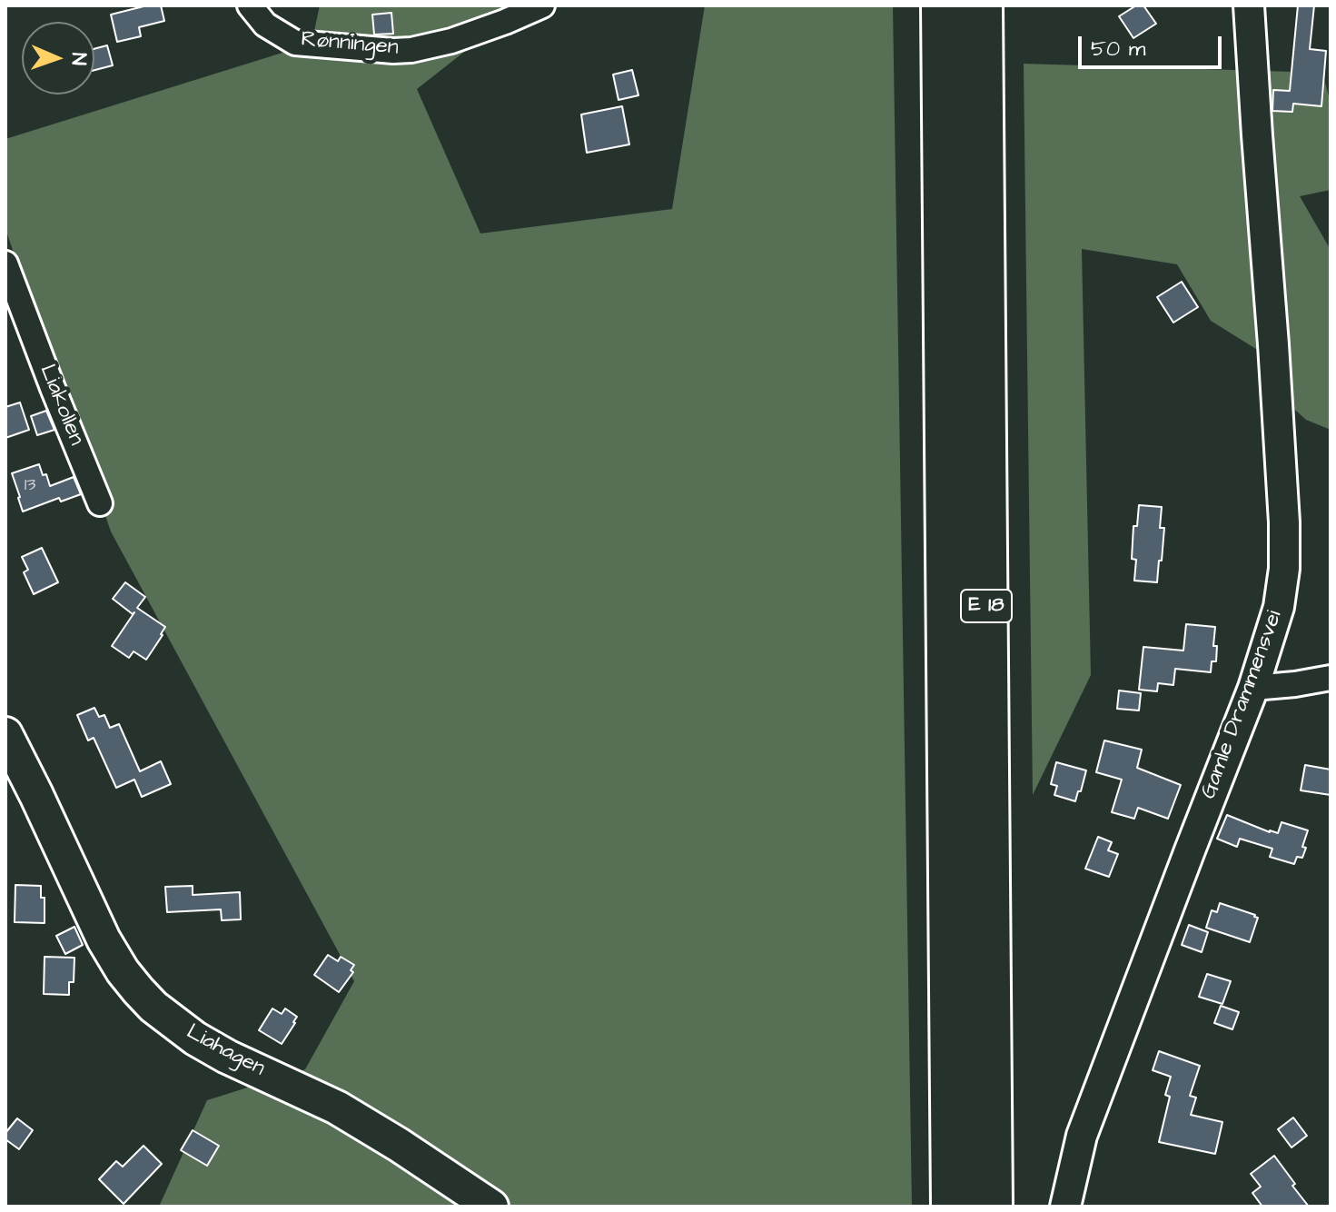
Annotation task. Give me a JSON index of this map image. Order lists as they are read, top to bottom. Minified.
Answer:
{"streets":{"highway":["E 18"],"main road":["Liahagen"],"street":["Rønningen","Liakollen","Gamle Drammensvei"]},"house_numbers":["13"],"scale_bar":"50 m","north":"right"}
